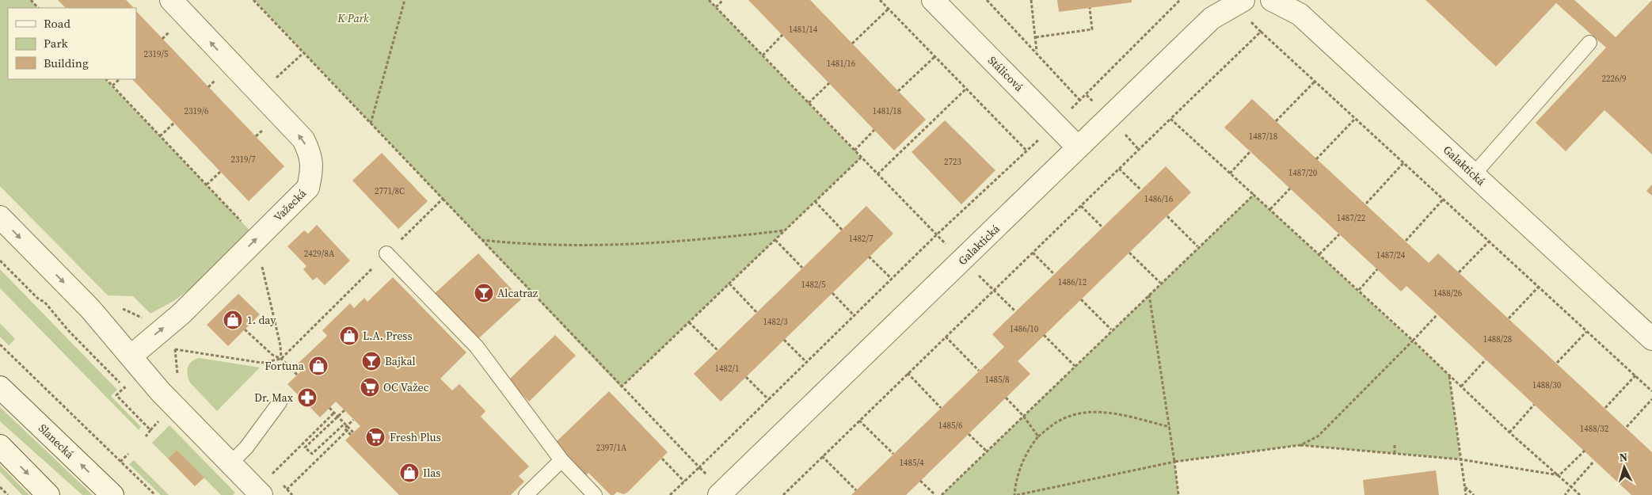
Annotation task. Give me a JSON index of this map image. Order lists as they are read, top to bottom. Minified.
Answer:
{"streets":{"street":["Stálicová","Galaktická","Važecká","Slanecká"]},"crossings":[["Stálicová","Galaktická"]],"parks":["K Park"],"places":{"bar":["Alcatraz","Bajkal"],"shop":["1. day","L.A. Press","Fortuna","Ilas"],"supermarket":["OC Važec","Fresh Plus"],"pharmacy":["Dr. Max"]},"house_numbers":["1481/14","2319/5","1481/16","2226/9","2319/6","1481/18","1487/18","2319/7","2723","1487/20","2771/8C","1486/16","1487/22","1482/7","2429/8A","1487/24","1486/12","1482/5","1488/26","1482/3","1486/10","1488/28","1482/1","1485/8","1488/30","1485/6","1488/32","2397/1A","1485/4"],"legend":["Road","Park","Building"],"north":"top"}
